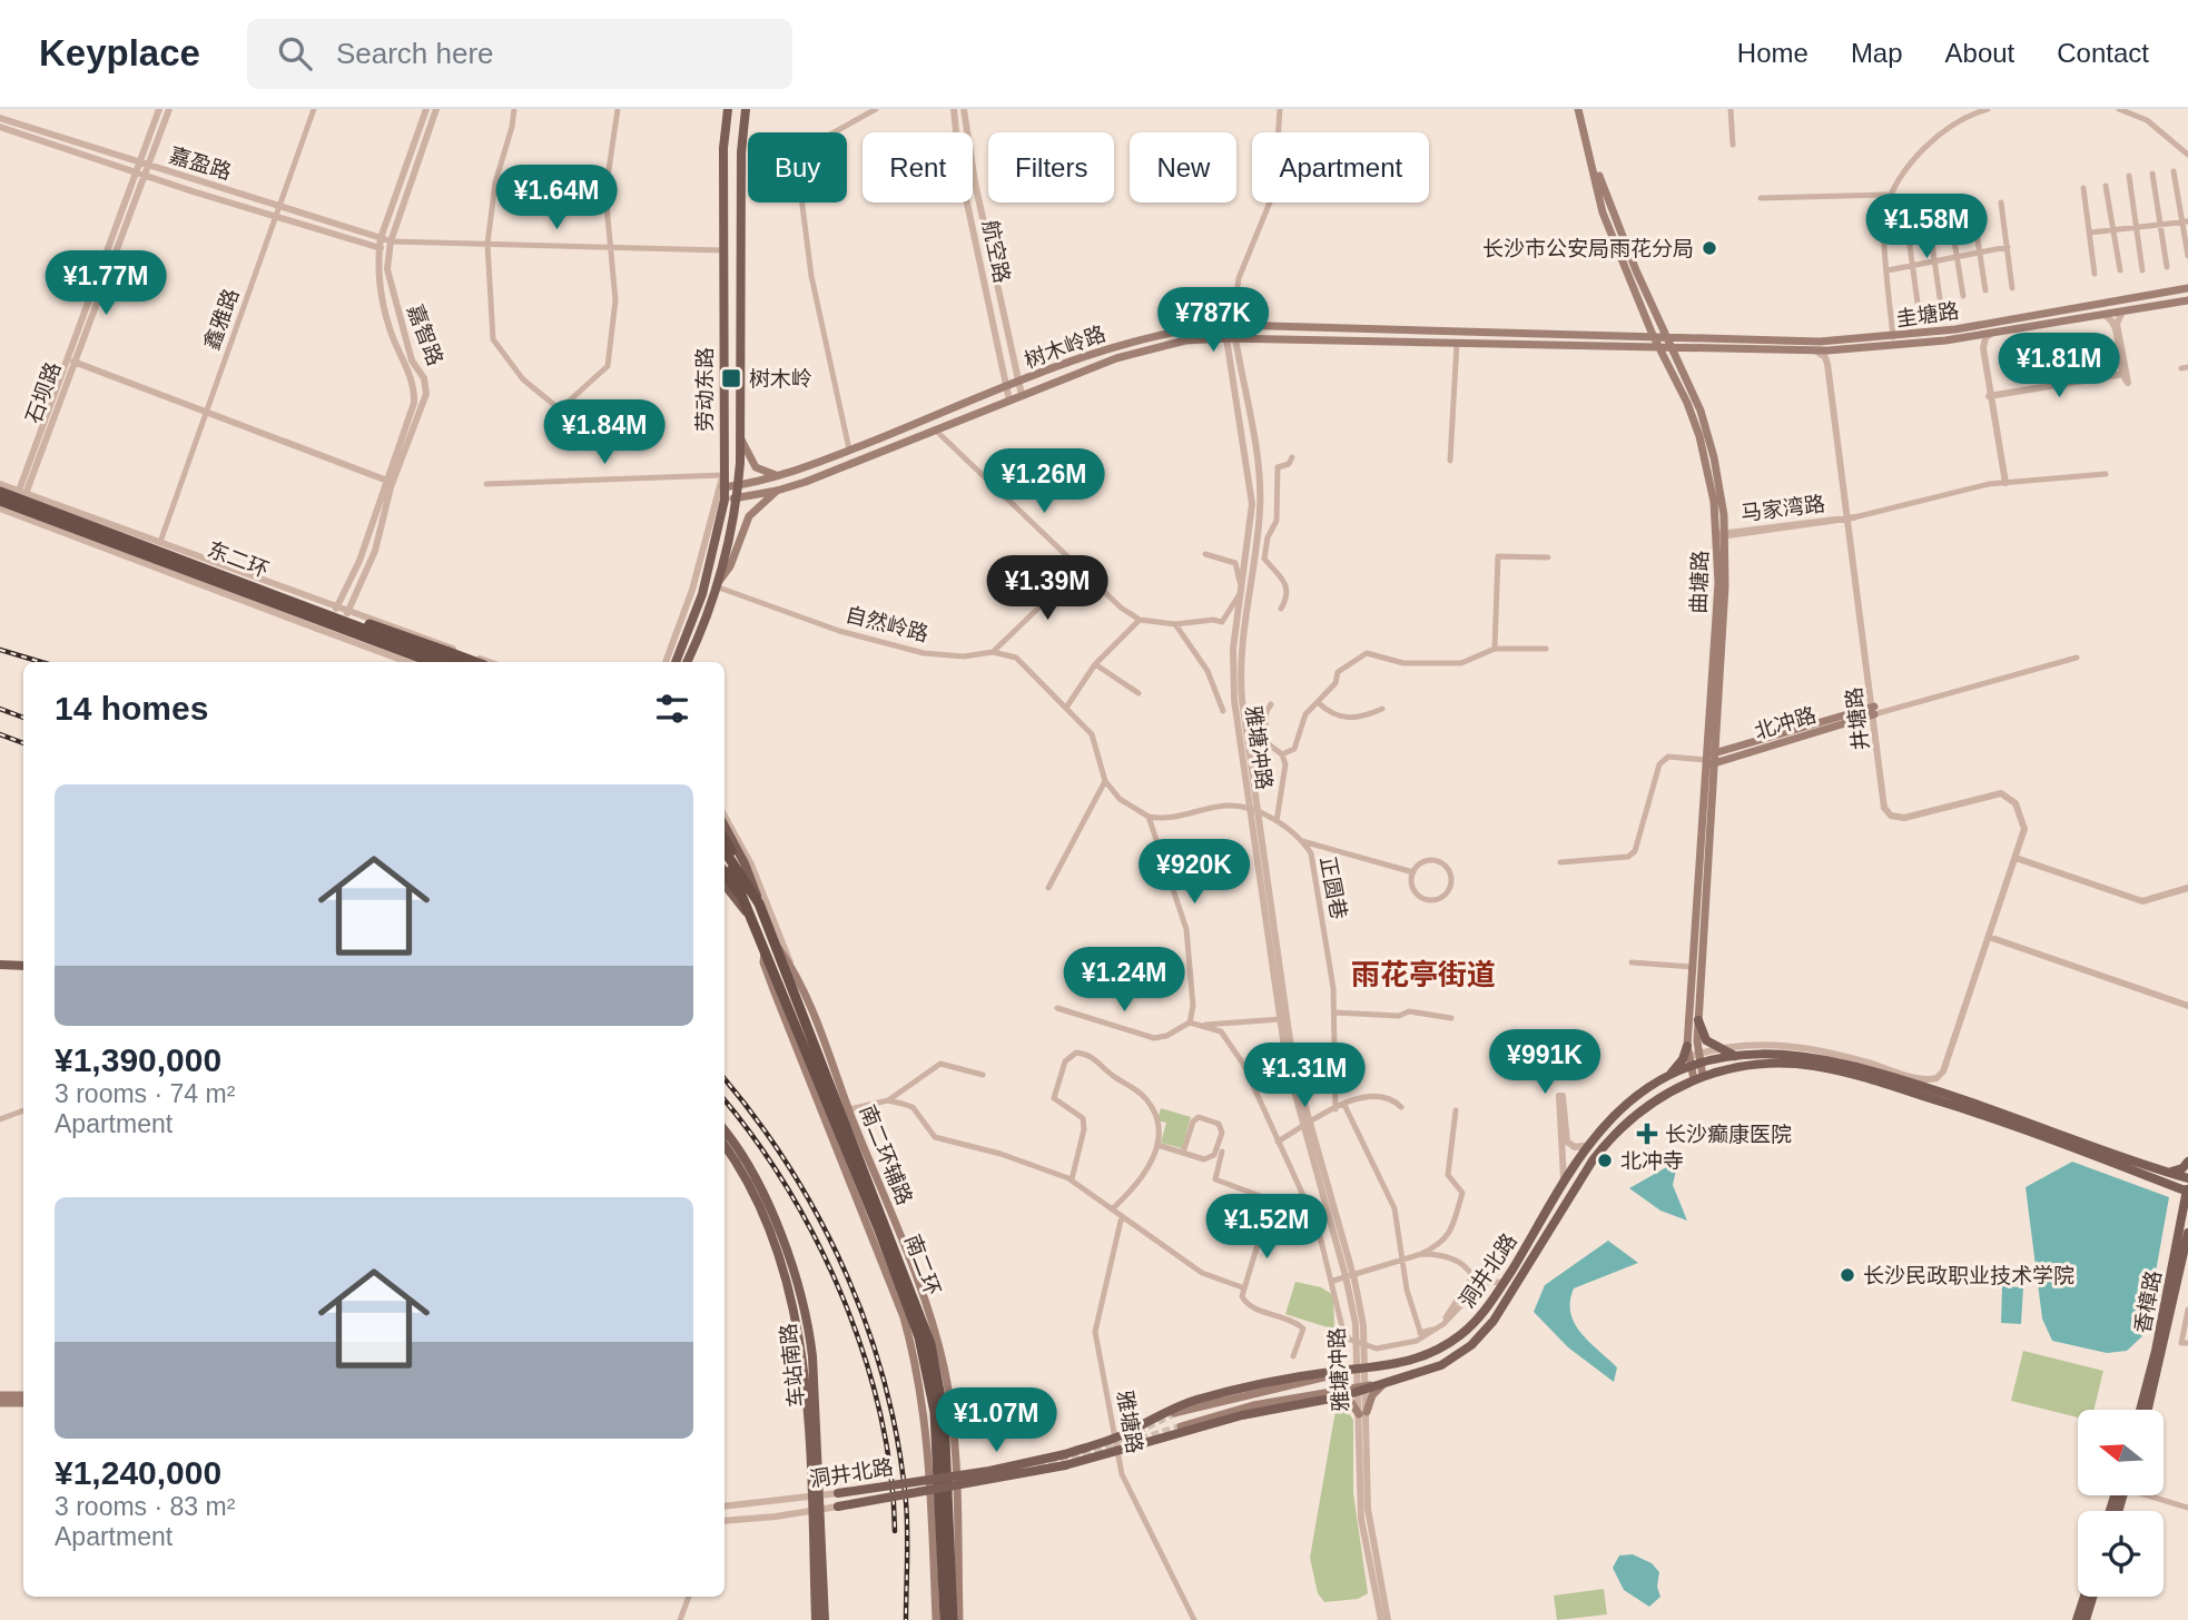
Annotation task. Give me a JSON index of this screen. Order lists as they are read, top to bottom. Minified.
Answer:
{"streets":{"highway":["东二环","南二环"],"main road":["圭塘路","树木岭路","劳动东路","曲塘路","北冲路","南二环辅路","洞井北路","香樟路","车站南路"],"street":["嘉盈路","航空路","鑫雅路","嘉智路","石坝路","马家湾路","自然岭路","井塘路","雅塘冲路","正圆巷","雅塘路"]},"crossings":[["嘉盈路","鑫雅路"],["嘉盈路","嘉智路"],["嘉盈路","石坝路"],["航空路","树木岭路"],["圭塘路","树木岭路"],["圭塘路","曲塘路"],["圭塘路","井塘路"],["嘉智路","东二环"],["树木岭路","劳动东路"],["树木岭路","曲塘路"],["树木岭路","雅塘冲路"],["劳动东路","自然岭路"],["马家湾路","曲塘路"],["马家湾路","井塘路"],["曲塘路","北冲路"],["曲塘路","洞井北路"],["井塘路","北冲路"],["雅塘冲路","正圆巷"],["雅塘冲路","洞井北路"],["南二环辅路","南二环"],["洞井北路","香樟路"],["洞井北路","车站南路"],["洞井北路","雅塘路"]],"districts":["雨花亭街道"],"places":{"other":["长沙市公安局雨花分局","北冲寺","长沙民政职业技术学院"],"transit":["树木岭"],"health":["长沙癫康医院"]},"north":"left","page":{"header":"Keyplace","search":"Search here","nav":["Home","Map","About","Contact"],"chip":["Buy","Rent","Filters","New","Apartment"],"price":["¥1.64M","¥1.58M","¥1.77M","¥787K","¥1.81M","¥1.84M","¥1.26M","¥1.39M","¥920K","¥1.24M","¥991K","¥1.31M","¥1.52M","¥1.07M"],"heading":"14 homes","list":[{"name":"¥1,390,000","note":"3 rooms · 74 m² · Apartment"},{"name":"¥1,240,000","note":"3 rooms · 83 m² · Apartment"}]}}
